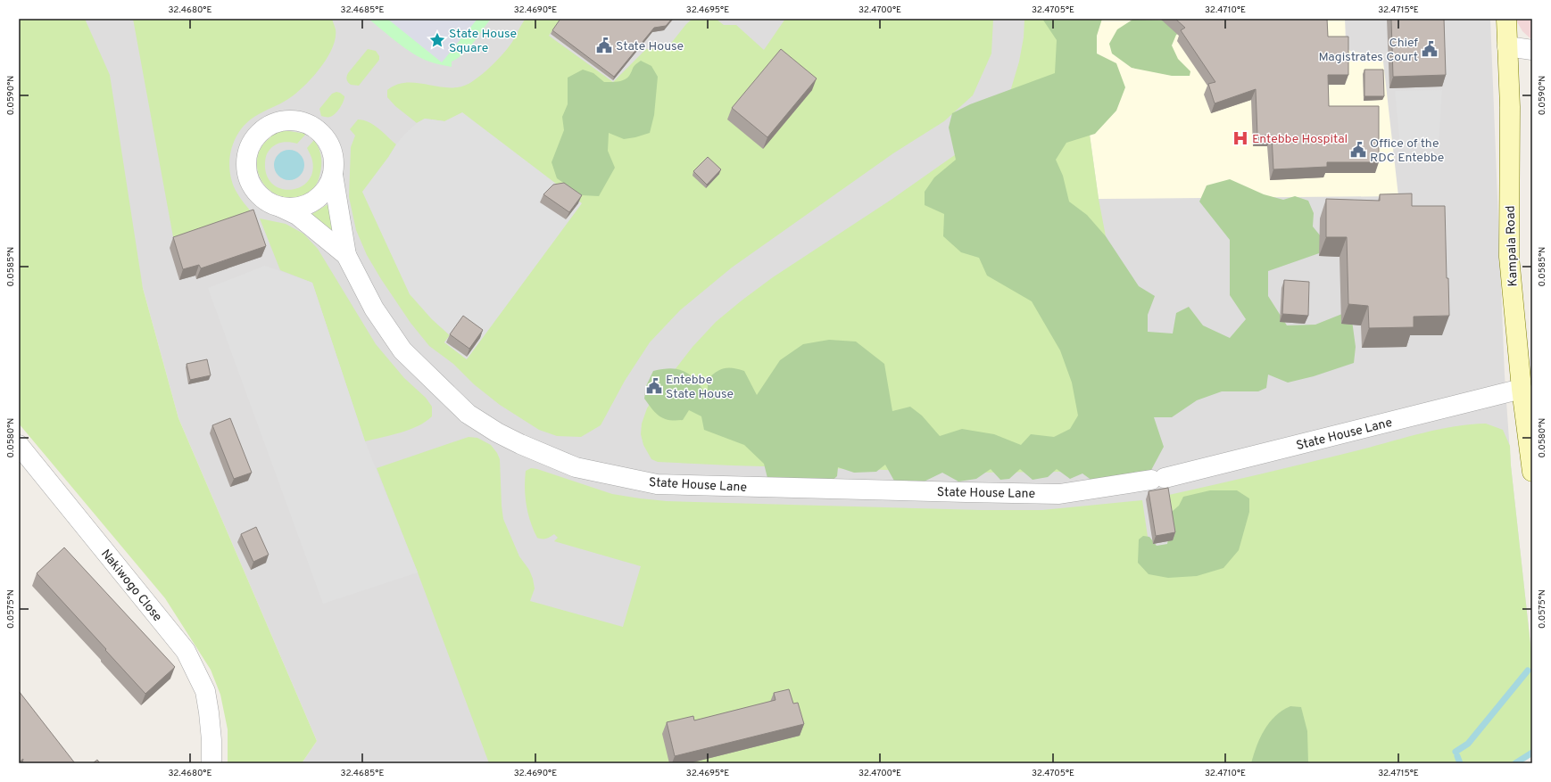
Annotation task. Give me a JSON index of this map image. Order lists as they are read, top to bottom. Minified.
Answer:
{"streets":{"main road":["Kampala Road"],"street":["State House Lane","Nakiwogo Close"]},"crossings":[["Kampala Road","State House Lane"]],"places":{"place":["State House Square"],"public building":["State House","Chief Magistrates Court","Office of the RDC Entebbe","Entebbe State House"],"hospital":["Entebbe Hospital"]},"coordinates":["32.4680°E","32.4685°E","32.4690°E","32.4695°E","32.4700°E","32.4705°E","32.4710°E","32.4715°E","0.0590°N","0.0585°N","0.0580°N","0.0575°N"]}
